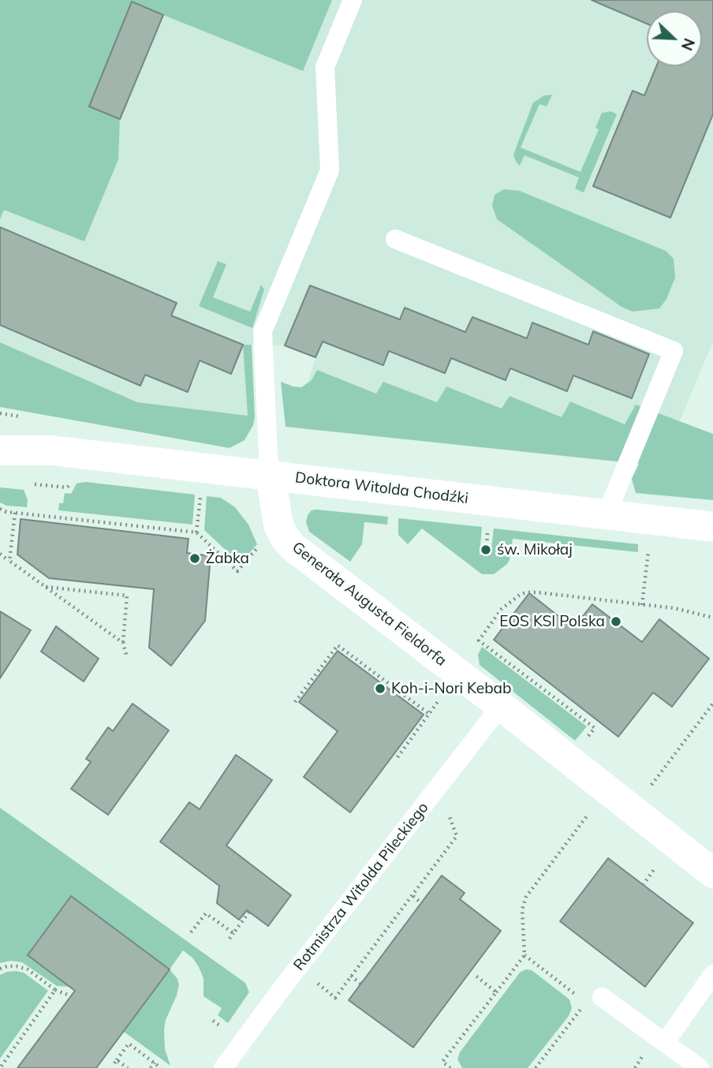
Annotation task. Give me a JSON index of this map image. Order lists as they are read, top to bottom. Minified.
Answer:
{"streets":{"street":["Doktora Witolda Chodźki","Generała Augusta Fieldorfa"],"lane":["Rotmistrza Witolda Pileckiego"]},"crossings":[["Doktora Witolda Chodźki","Generała Augusta Fieldorfa"],["Generała Augusta Fieldorfa","Rotmistrza Witolda Pileckiego"]],"places":["św. Mikołaj","Żabka","EOS KSI Polska","Koh-i-Nori Kebab"],"north":"bottom right"}
